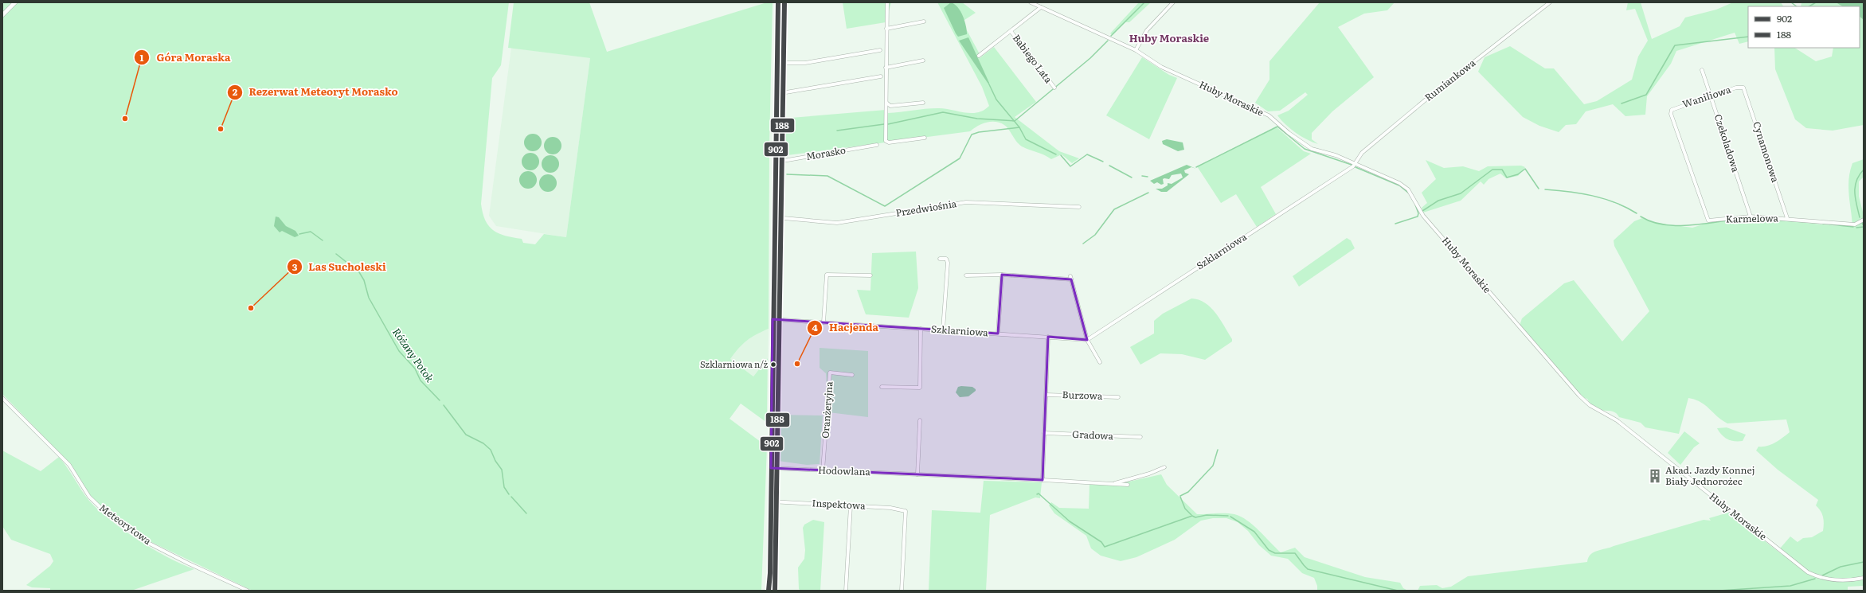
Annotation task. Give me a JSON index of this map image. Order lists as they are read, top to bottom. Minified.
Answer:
{"streets":{"street":["Babiego Lata","Rumiankowa","Waniliowa","Huby Moraskie","Czekoladowa","Cynamonowa","Morasko","Przedwiośnia","Karmelowa","Szklarniowa","Burzowa","Oranżeryjna","Gradowa","Hodowlana","Inspektowa","Meteorytowa"]},"crossings":[["Rumiankowa","Huby Moraskie"],["Rumiankowa","Szklarniowa"],["Waniliowa","Czekoladowa"],["Waniliowa","Cynamonowa"],["Waniliowa","Karmelowa"],["Huby Moraskie","Szklarniowa"],["Czekoladowa","Karmelowa"],["Cynamonowa","Karmelowa"],["Oranżeryjna","Hodowlana"]],"districts":["Huby Moraskie"],"water":["Różany Potok"],"places":{"other":["Góra Moraska","Rezerwat Meteoryt Morasko","Las Sucholeski","Hacjenda","Szklarniowa n/ż"],"building":["Akad. Jazdy Konnej Biały Jednorożec"]},"lines":["transit line 902","transit line 188"],"legend":["902","188"]}
